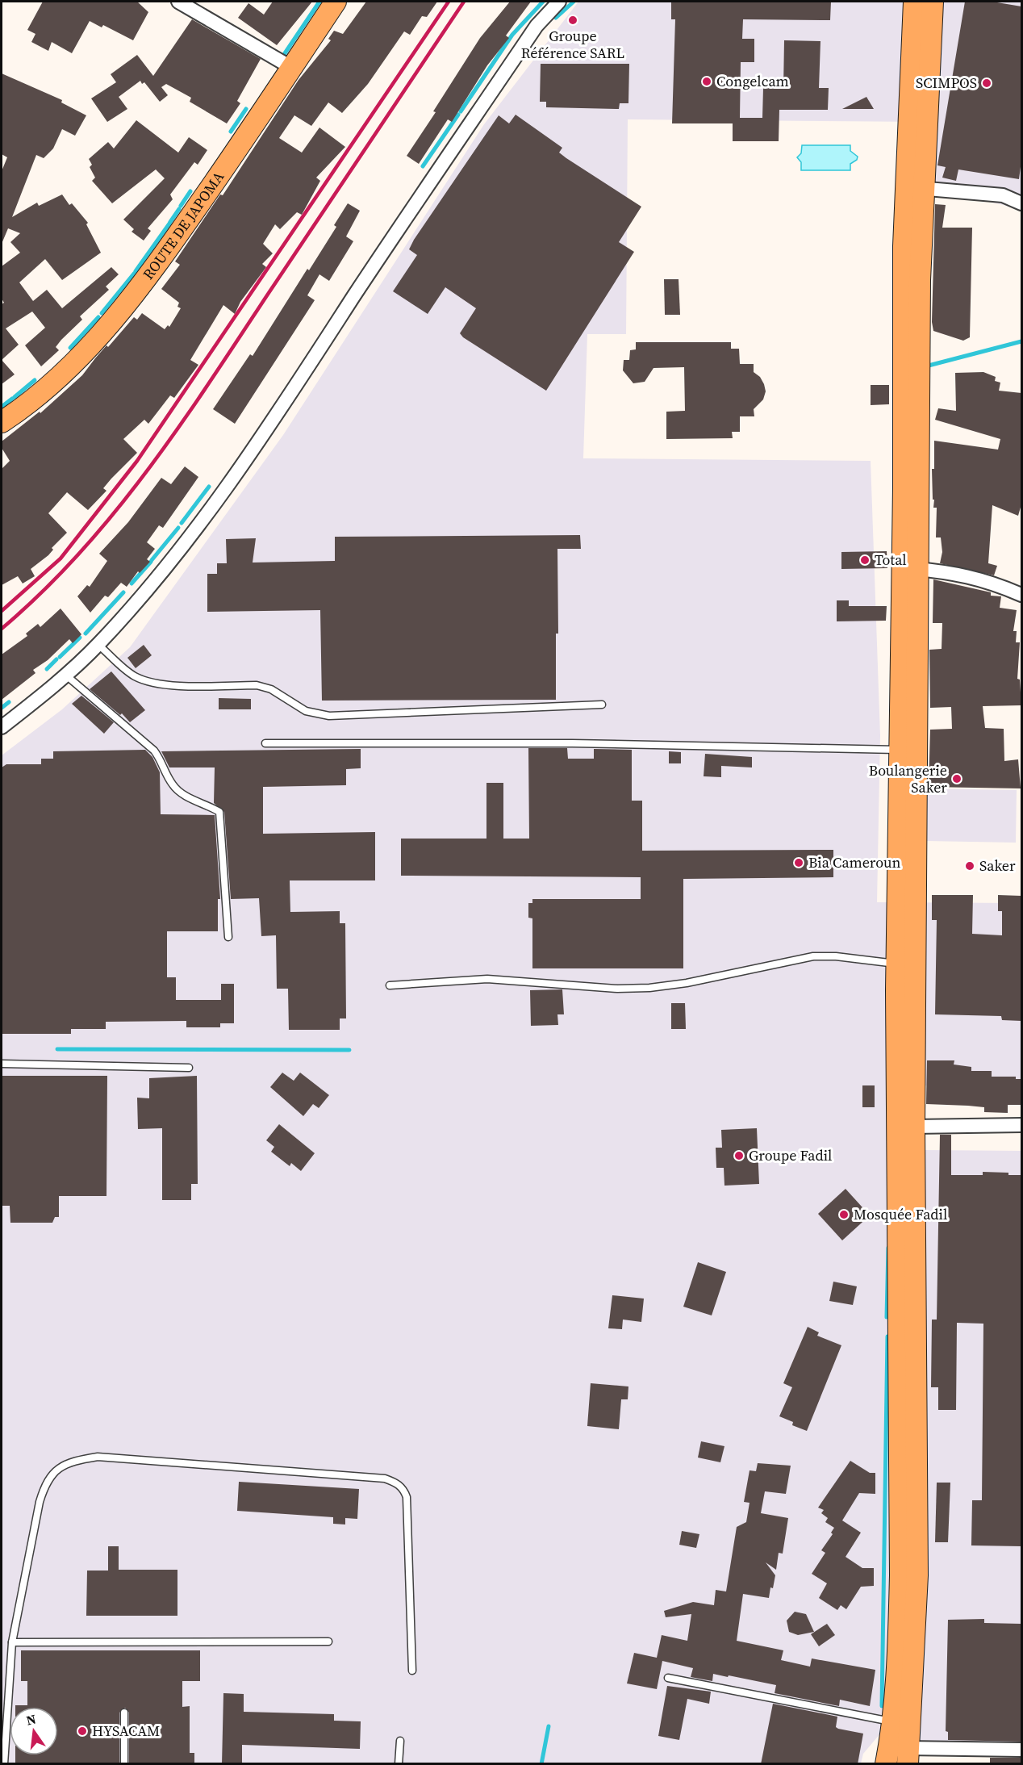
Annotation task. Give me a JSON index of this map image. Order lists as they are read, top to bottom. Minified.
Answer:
{"streets":{"main road":["ROUTE DE JAPOMA"]},"places":["Groupe Référence SARL","Congelcam","SCIMPOS","Total","Boulangerie Saker","Bia Cameroun","Saker","Groupe Fadil","Mosquée Fadil","HYSACAM"],"north":"top"}
